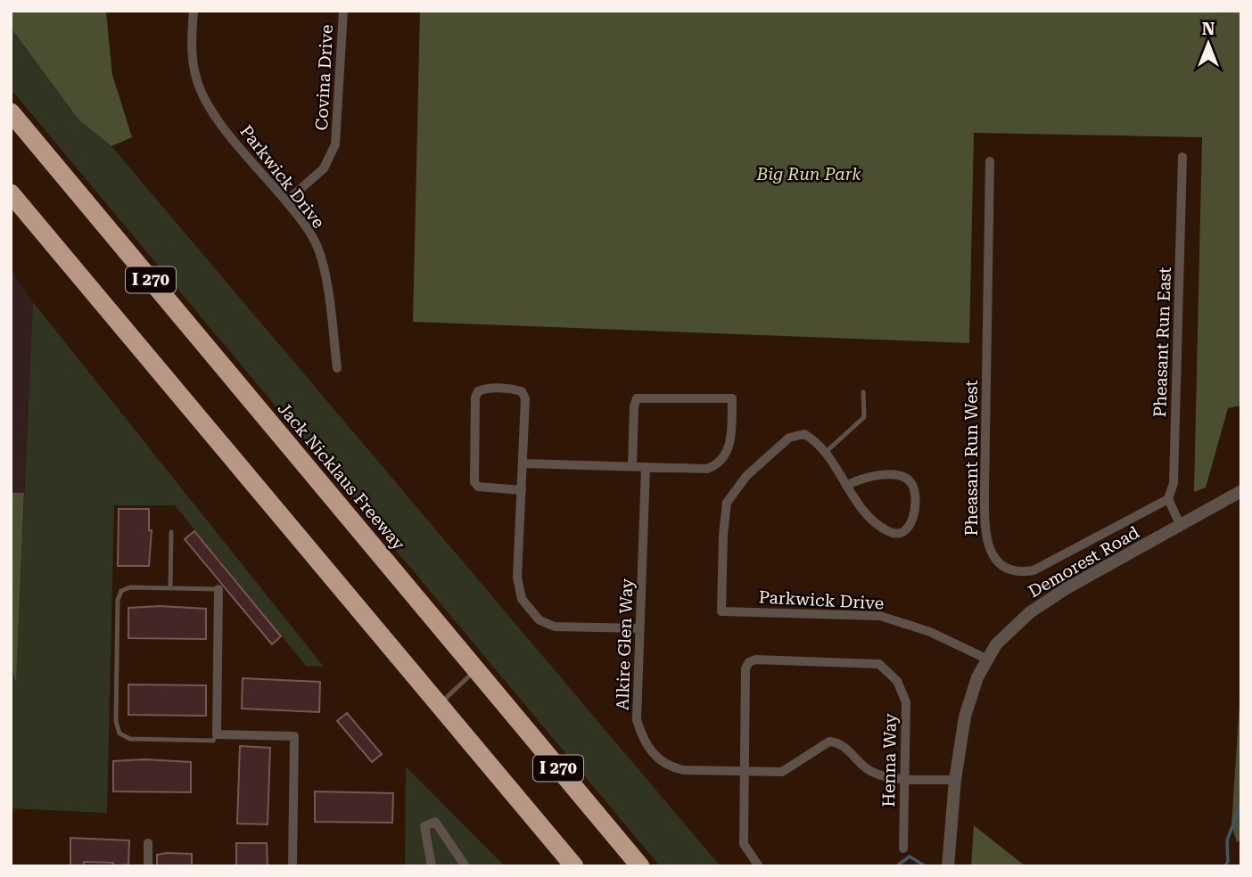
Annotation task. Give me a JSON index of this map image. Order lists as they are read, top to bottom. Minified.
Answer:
{"streets":{"highway":["I 270","Jack Nicklaus Freeway"],"street":["Covina Drive","Parkwick Drive","Pheasant Run East","Pheasant Run West","Demorest Road","Alkire Glen Way","Henna Way"]},"crossings":[["Covina Drive","Parkwick Drive"],["Parkwick Drive","Demorest Road"],["Pheasant Run East","Pheasant Run West"],["Demorest Road","Alkire Glen Way"],["Alkire Glen Way","Henna Way"]],"parks":["Big Run Park"],"north":"top"}
